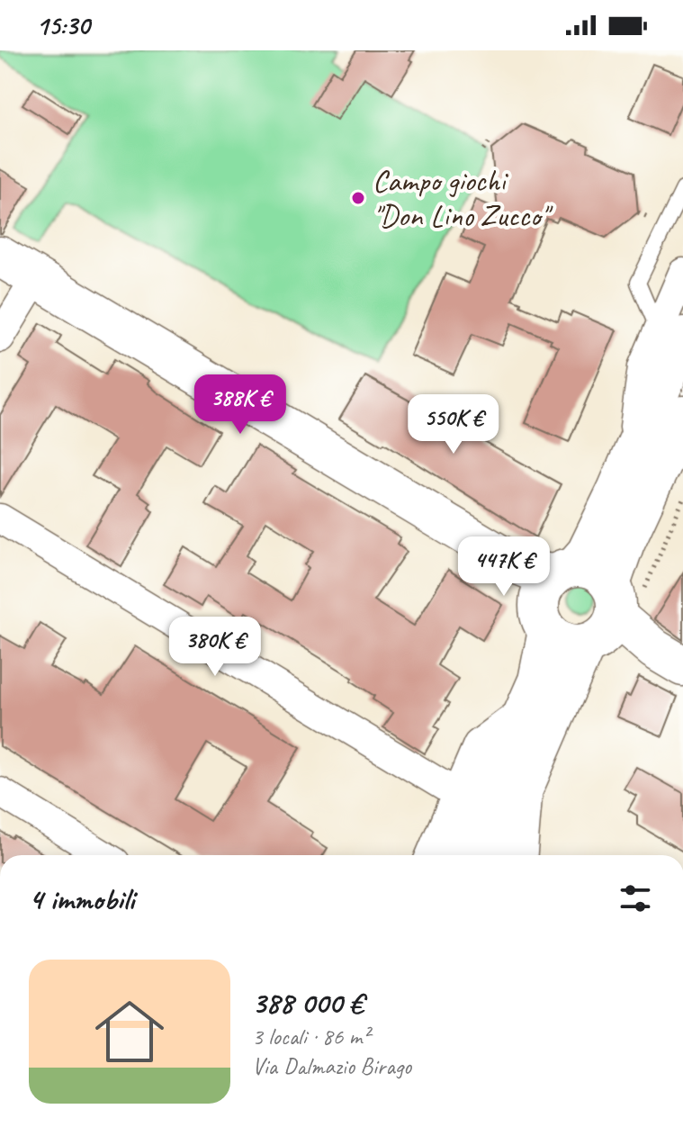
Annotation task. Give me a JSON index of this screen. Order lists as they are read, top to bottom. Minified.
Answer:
{"places":["Campo giochi \"Don Lino Zucco\""],"page":{"status":"15:30","price":["388K €","550K €","447K €","380K €"],"heading":"4 immobili","list":[{"name":"388 000 €","note":"3 locali · 86 m² · Via Dalmazio Birago"}]}}
